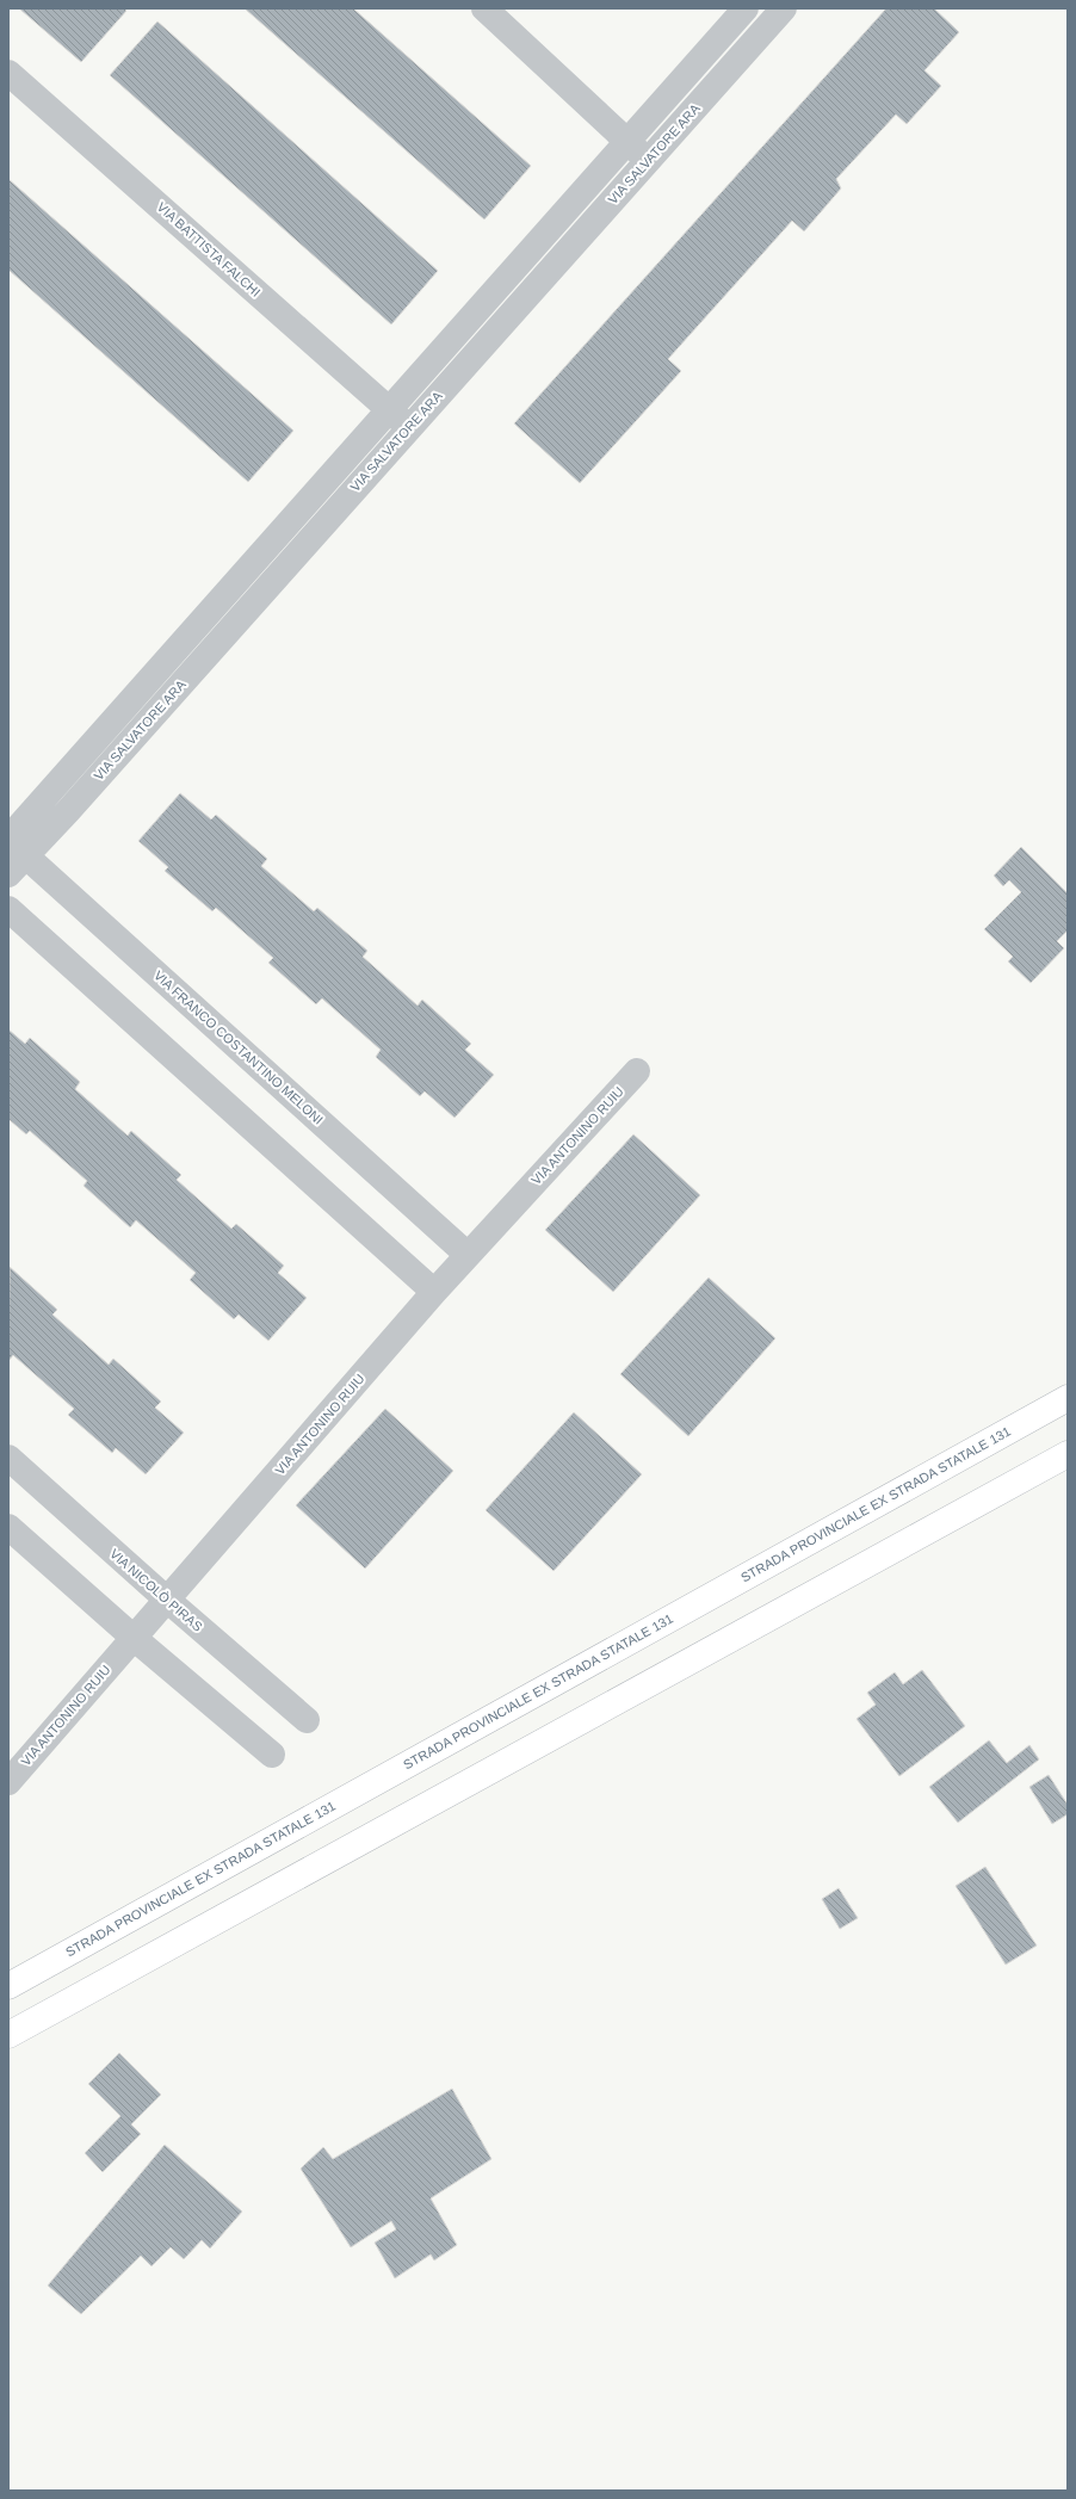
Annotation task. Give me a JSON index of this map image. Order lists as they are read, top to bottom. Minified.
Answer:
{"streets":{"main road":["STRADA PROVINCIALE EX STRADA STATALE 131"],"street":["VIA SALVATORE ARA","VIA BATTISTA FALCHI","VIA FRANCO COSTANTINO MELONI","VIA ANTONINO RUIU","VIA NICOLÒ PIRAS"]},"crossings":[["VIA SALVATORE ARA","VIA BATTISTA FALCHI"],["VIA SALVATORE ARA","VIA FRANCO COSTANTINO MELONI"],["VIA FRANCO COSTANTINO MELONI","VIA ANTONINO RUIU"],["VIA ANTONINO RUIU","VIA NICOLÒ PIRAS"]]}
